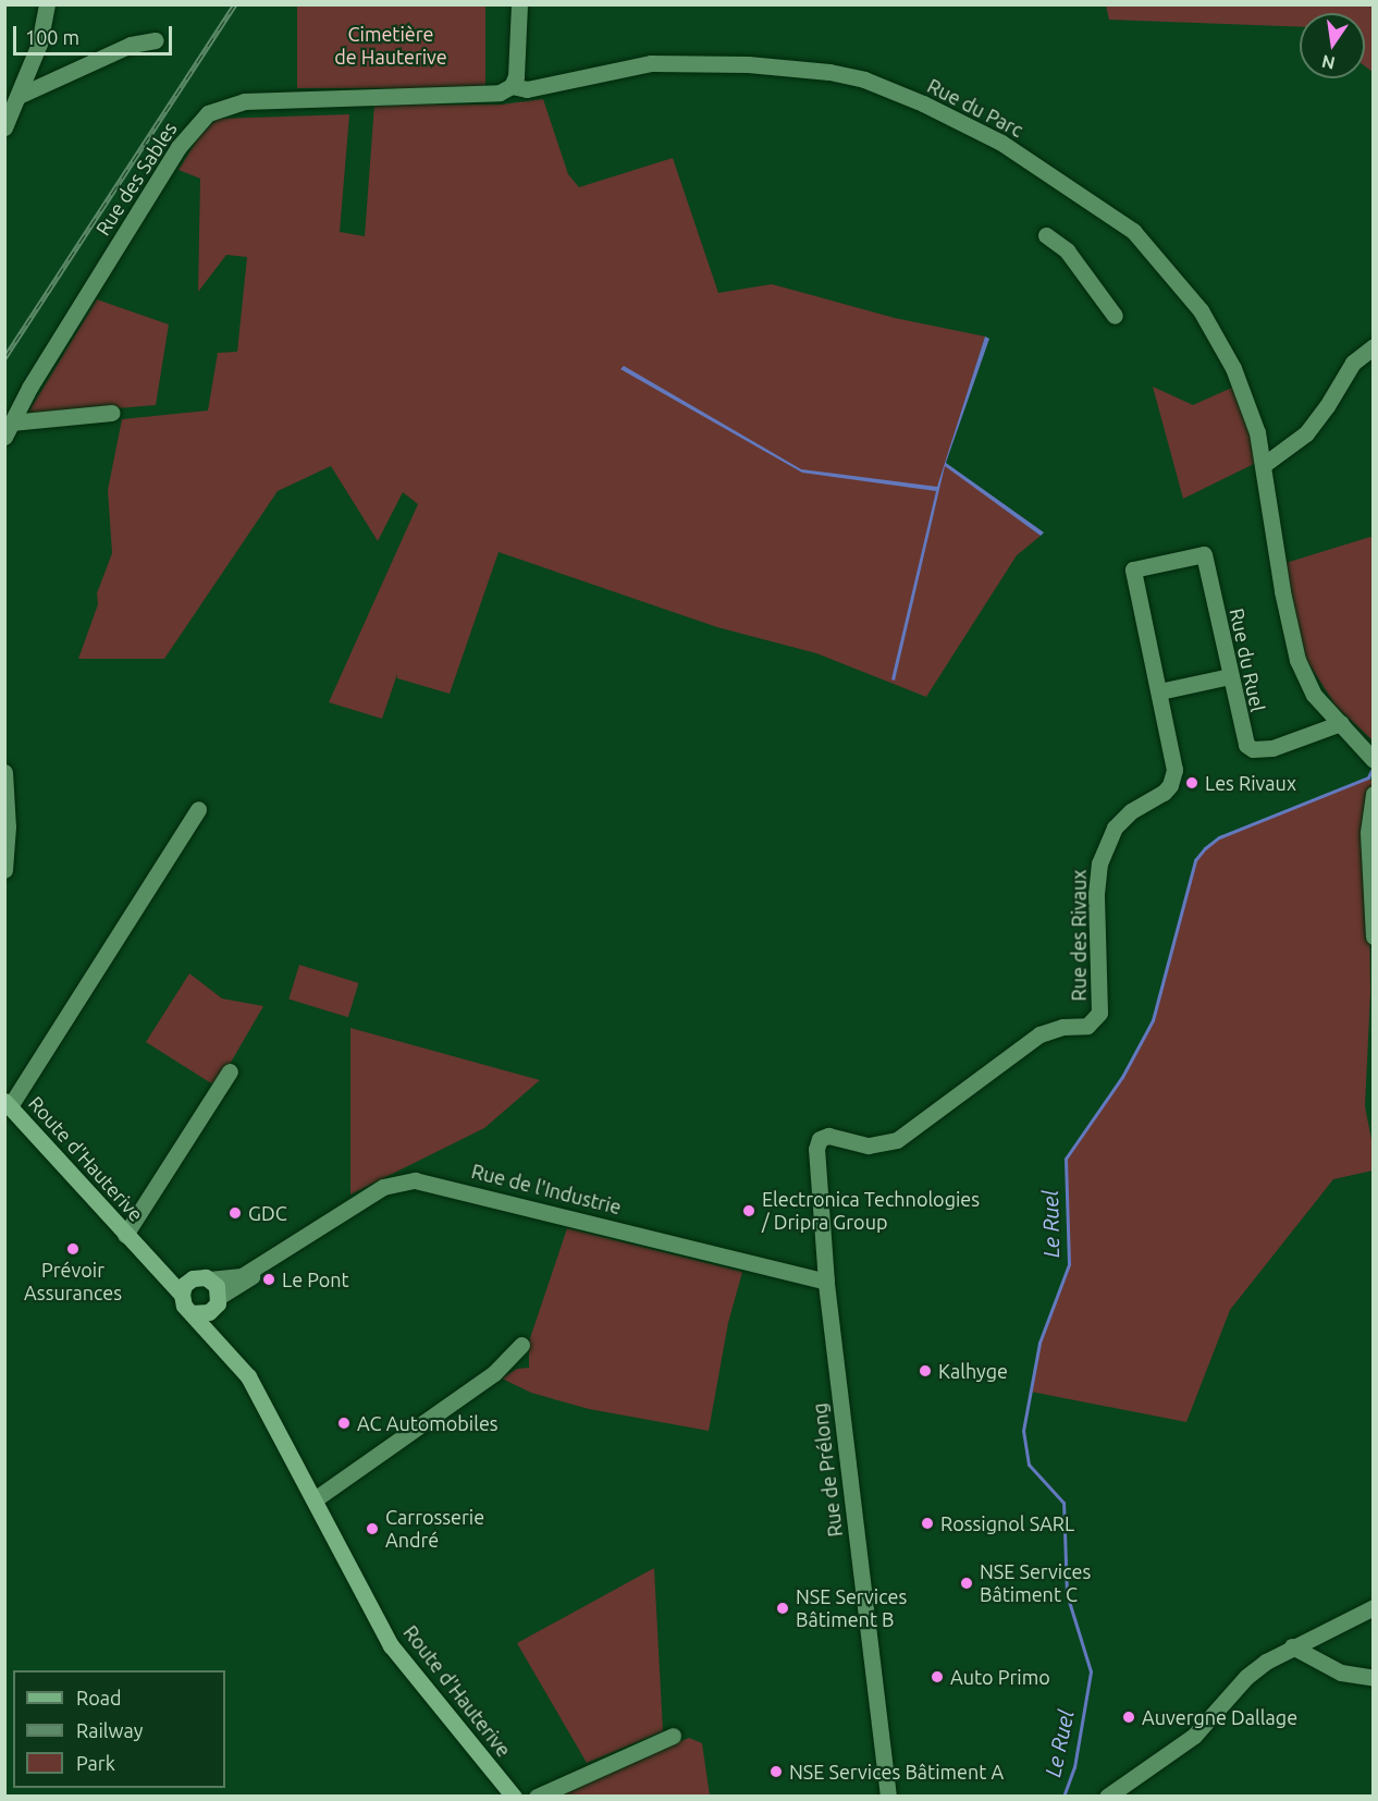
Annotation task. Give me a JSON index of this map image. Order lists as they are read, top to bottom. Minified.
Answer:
{"streets":{"main road":["Route d'Hauterive"],"street":["Rue du Parc","Rue des Sables","Rue du Ruel","Rue des Rivaux","Rue de l'Industrie","Rue de Prélong"]},"crossings":[["Rue du Parc","Rue des Sables"],["Rue du Parc","Rue du Ruel"],["Rue du Ruel","Rue des Rivaux"],["Rue des Rivaux","Rue de Prélong"],["Route d'Hauterive","Rue de l'Industrie"],["Rue de l'Industrie","Rue de Prélong"]],"water":["Le Ruel"],"parks":["Cimetière de Hauterive"],"places":["Les Rivaux","Electronica Technologies / Dripra Group","GDC","Prévoir Assurances","Le Pont","Kalhyge","AC Automobiles","Rossignol SARL","Carrosserie André","NSE Services Bâtiment C","NSE Services Bâtiment B","Auto Primo","Auvergne Dallage","NSE Services Bâtiment A"],"legend":["Road","Railway","Park"],"scale_bar":"100 m","north":"bottom"}
